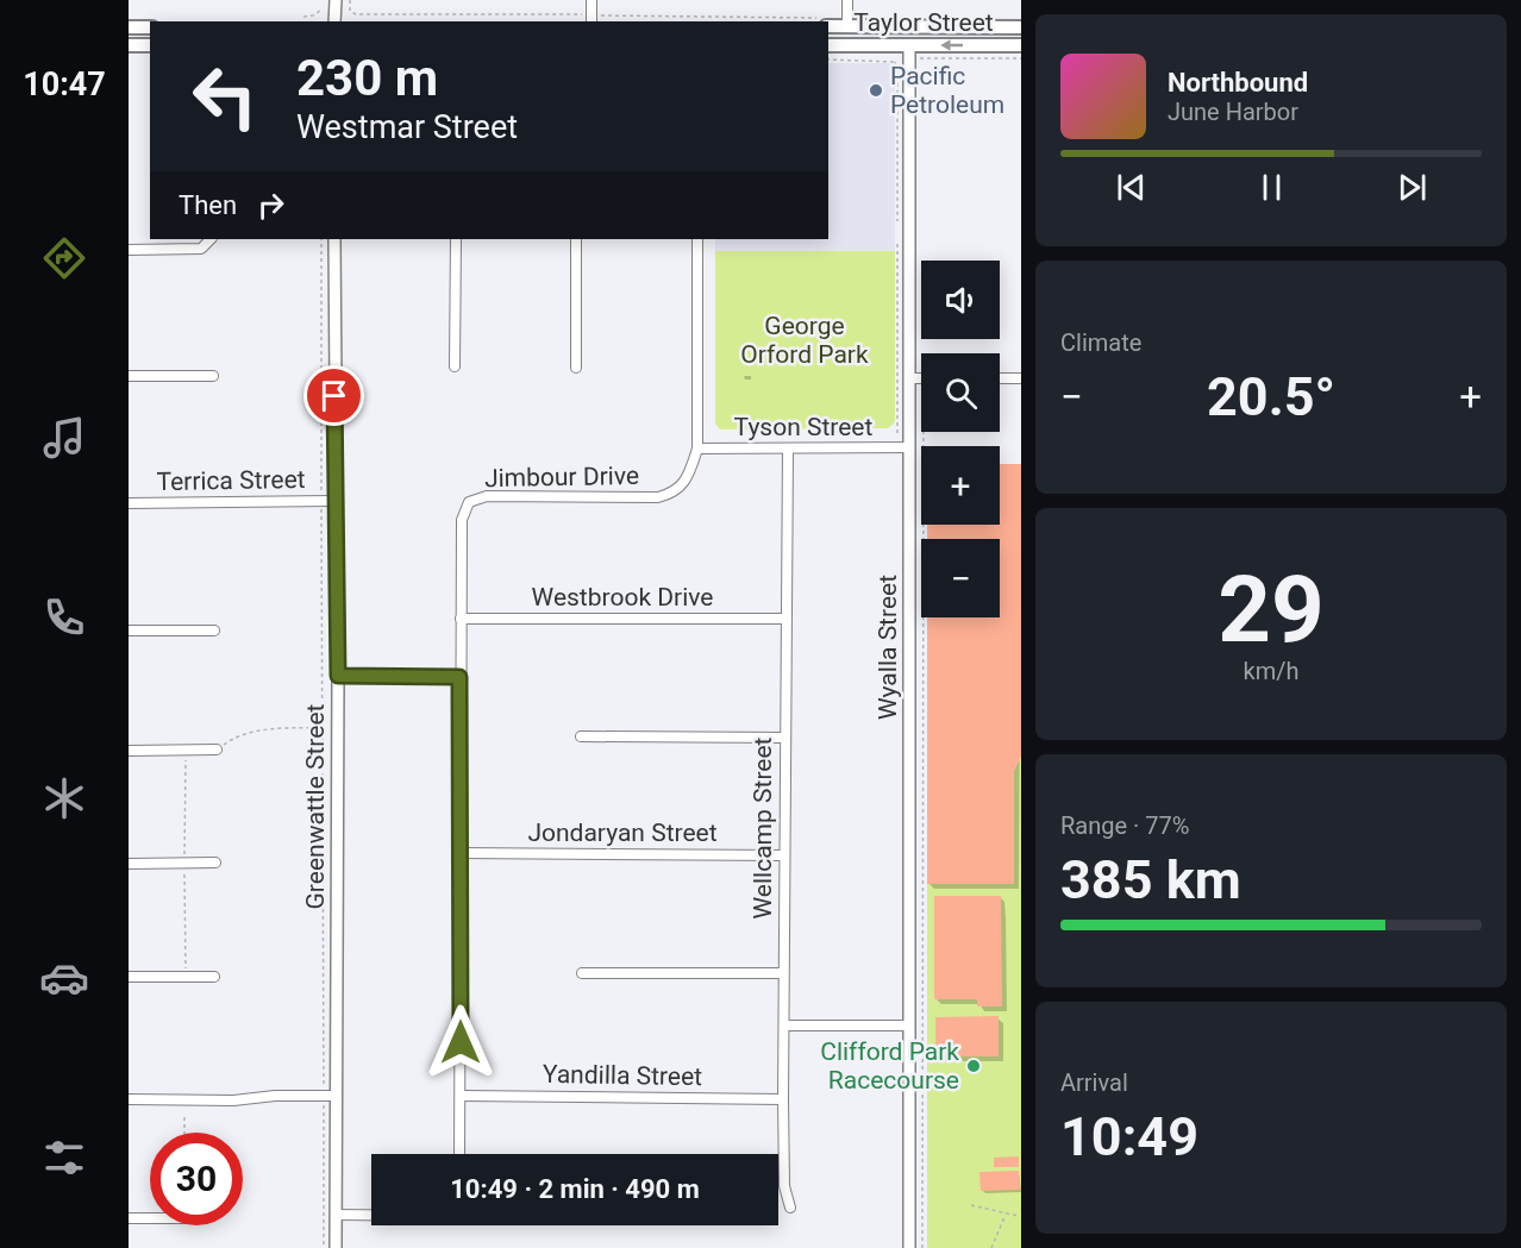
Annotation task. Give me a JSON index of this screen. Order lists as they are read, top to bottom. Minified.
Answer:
{"streets":{"main road":["Taylor Street"],"street":["Tyson Street","Jimbour Drive","Terrica Street","Westbrook Drive","Wyalla Street","Greenwattle Street","Wellcamp Street","Jondaryan Street","Yandilla Street"]},"crossings":[["Taylor Street","Wyalla Street"],["Tyson Street","Jimbour Drive"],["Tyson Street","Wyalla Street"],["Tyson Street","Wellcamp Street"],["Jimbour Drive","Westbrook Drive"],["Jimbour Drive","Jondaryan Street"],["Jimbour Drive","Yandilla Street"],["Terrica Street","Greenwattle Street"],["Westbrook Drive","Wellcamp Street"],["Wellcamp Street","Jondaryan Street"],["Wellcamp Street","Yandilla Street"]],"parks":["George Orford Park"],"places":["Pacific Petroleum","Clifford Park Racecourse"],"page":{"tabs":"10:47","turn":["230 m","Westmar Street"],"song":["Northbound","June Harbor"],"then":"Then","map_buttons":["+","−"],"tile":["Climate",["29","km/h"],["Range · 77%","385 km"],["Arrival","10:49"]],"heat":["−","20.5°","+"],"limit":"30","trip":"10:49 · 2 min · 490 m"}}
